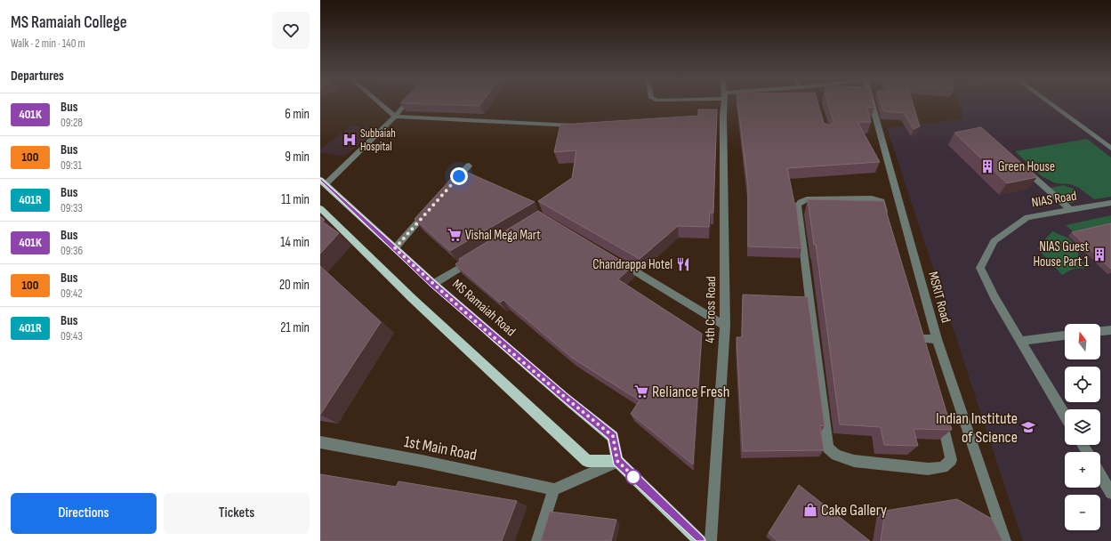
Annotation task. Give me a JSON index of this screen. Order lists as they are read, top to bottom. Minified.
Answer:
{"streets":{"main road":["MS Ramaiah Road"],"street":["NIAS Road","MSRIT Road","4th Cross Road","1st Main Road"]},"places":{"hospital":["Subbaiah Hospital"],"building":["Green House","NIAS Guest House Part 1"],"supermarket":["Vishal Mega Mart","Reliance Fresh"],"restaurant":["Chandrappa Hotel"],"school or university":["Indian Institute of Science"],"shop":["Cake Gallery"]},"lines":["bus line 401K"],"north":"top","page":{"heading":[["MS Ramaiah College","Walk · 2 min · 140 m"],"Departures"],"list":[{"mark":"401K","name":"Bus","note":"09:28","value":"6 min"},{"mark":"100","name":"Bus","note":"09:31","value":"9 min"},{"mark":"401R","name":"Bus","note":"09:33","value":"11 min"},{"mark":"401K","name":"Bus","note":"09:36","value":"14 min"},{"mark":"100","name":"Bus","note":"09:42","value":"20 min"},{"mark":"401R","name":"Bus","note":"09:43","value":"21 min"}],"map_buttons":["+","−"],"buttons":["Directions","Tickets"]}}
